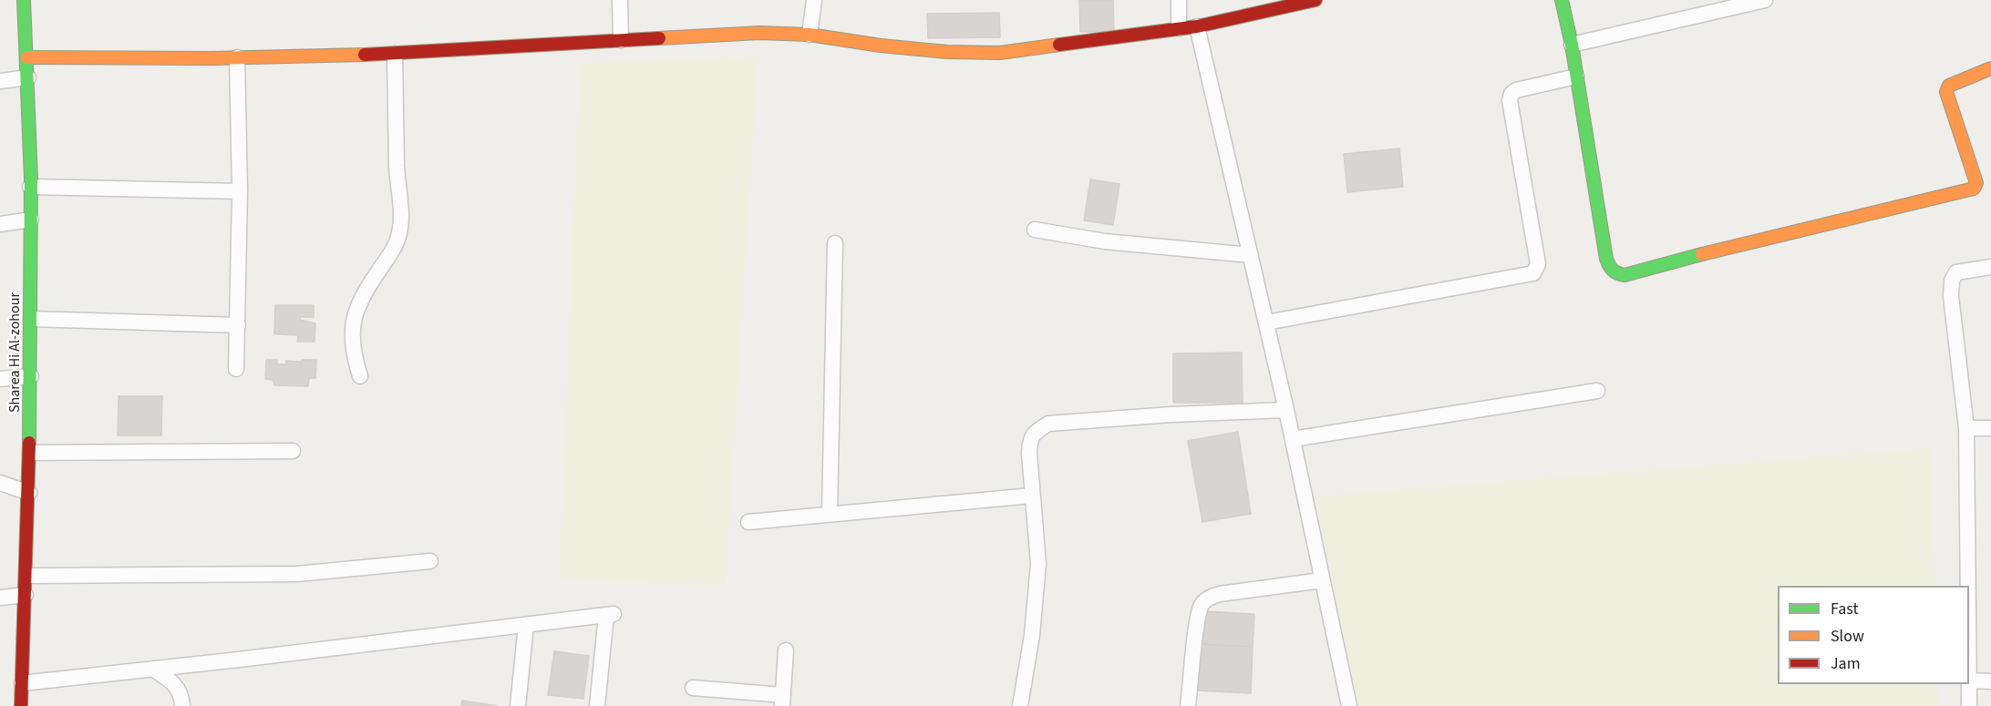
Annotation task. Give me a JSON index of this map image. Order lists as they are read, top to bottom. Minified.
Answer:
{"streets":{"street":["Sharea Hi Al-zohour"]},"legend":["Fast","Slow","Jam"]}
